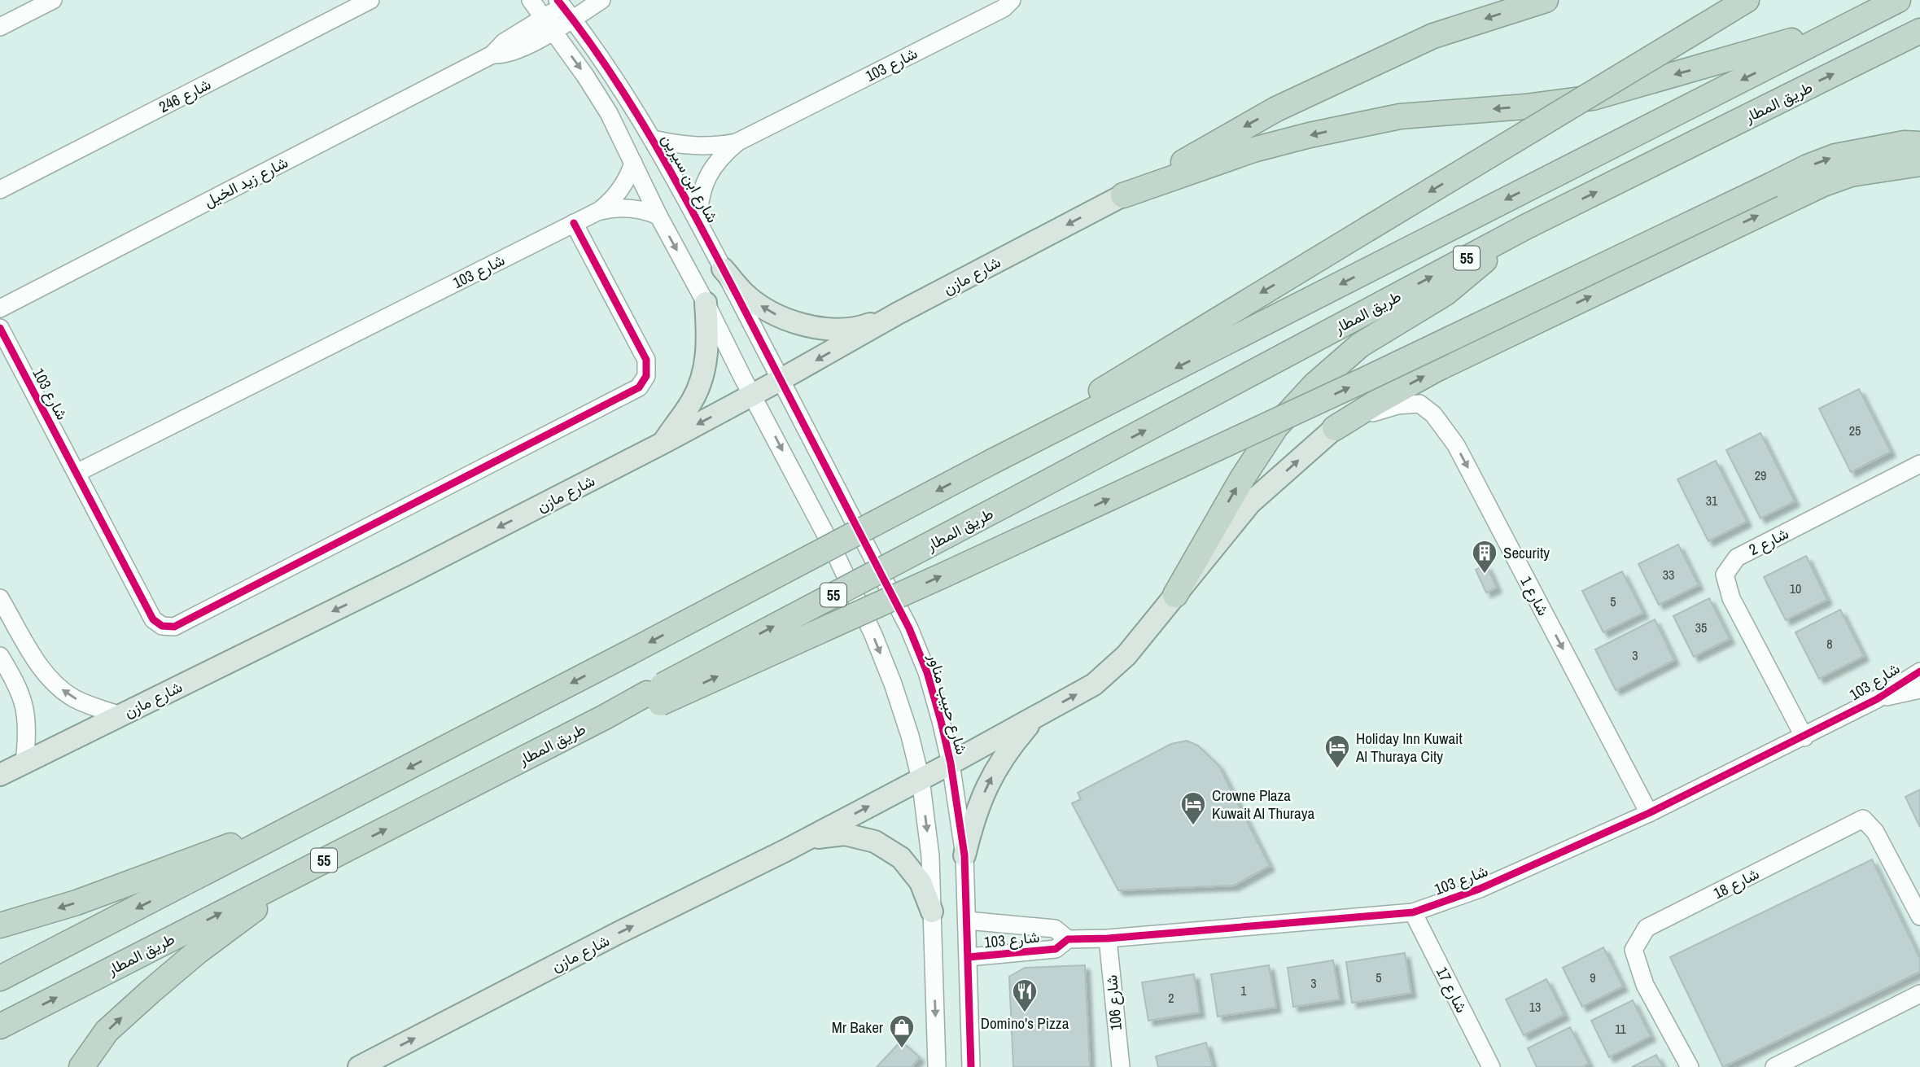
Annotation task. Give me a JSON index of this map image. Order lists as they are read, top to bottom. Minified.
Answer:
{"streets":{"highway":["طريق المطار","55"],"main road":["شارع مازن"],"street":["شارع 103","شارع 246","شارع ابن سيرين","شارع زيد الخيل","شارع 2","شارع 1","شارع حبيب مناور","شارع 18","شارع 17","شارع 106"]},"crossings":[["شارع 103","شارع ابن سيرين"],["شارع 103","شارع 2"],["شارع 103","شارع 1"],["شارع 103","شارع حبيب مناور"],["شارع 103","شارع 17"],["شارع 103","شارع 106"],["شارع ابن سيرين","شارع زيد الخيل"],["شارع ابن سيرين","شارع مازن"],["شارع ابن سيرين","شارع حبيب مناور"],["شارع مازن","شارع 1"],["شارع مازن","شارع حبيب مناور"]],"one_way":["شارع 1"],"places":{"building":["Security"],"hotel":["Holiday Inn Kuwait Al Thuraya City","Crowne Plaza Kuwait Al Thuraya"],"restaurant":["Domino's Pizza"],"shop":["Mr Baker"]},"house_numbers":["25","29","31","33","10","5","35","8","3","5","9","3","1","2","13","11"]}
